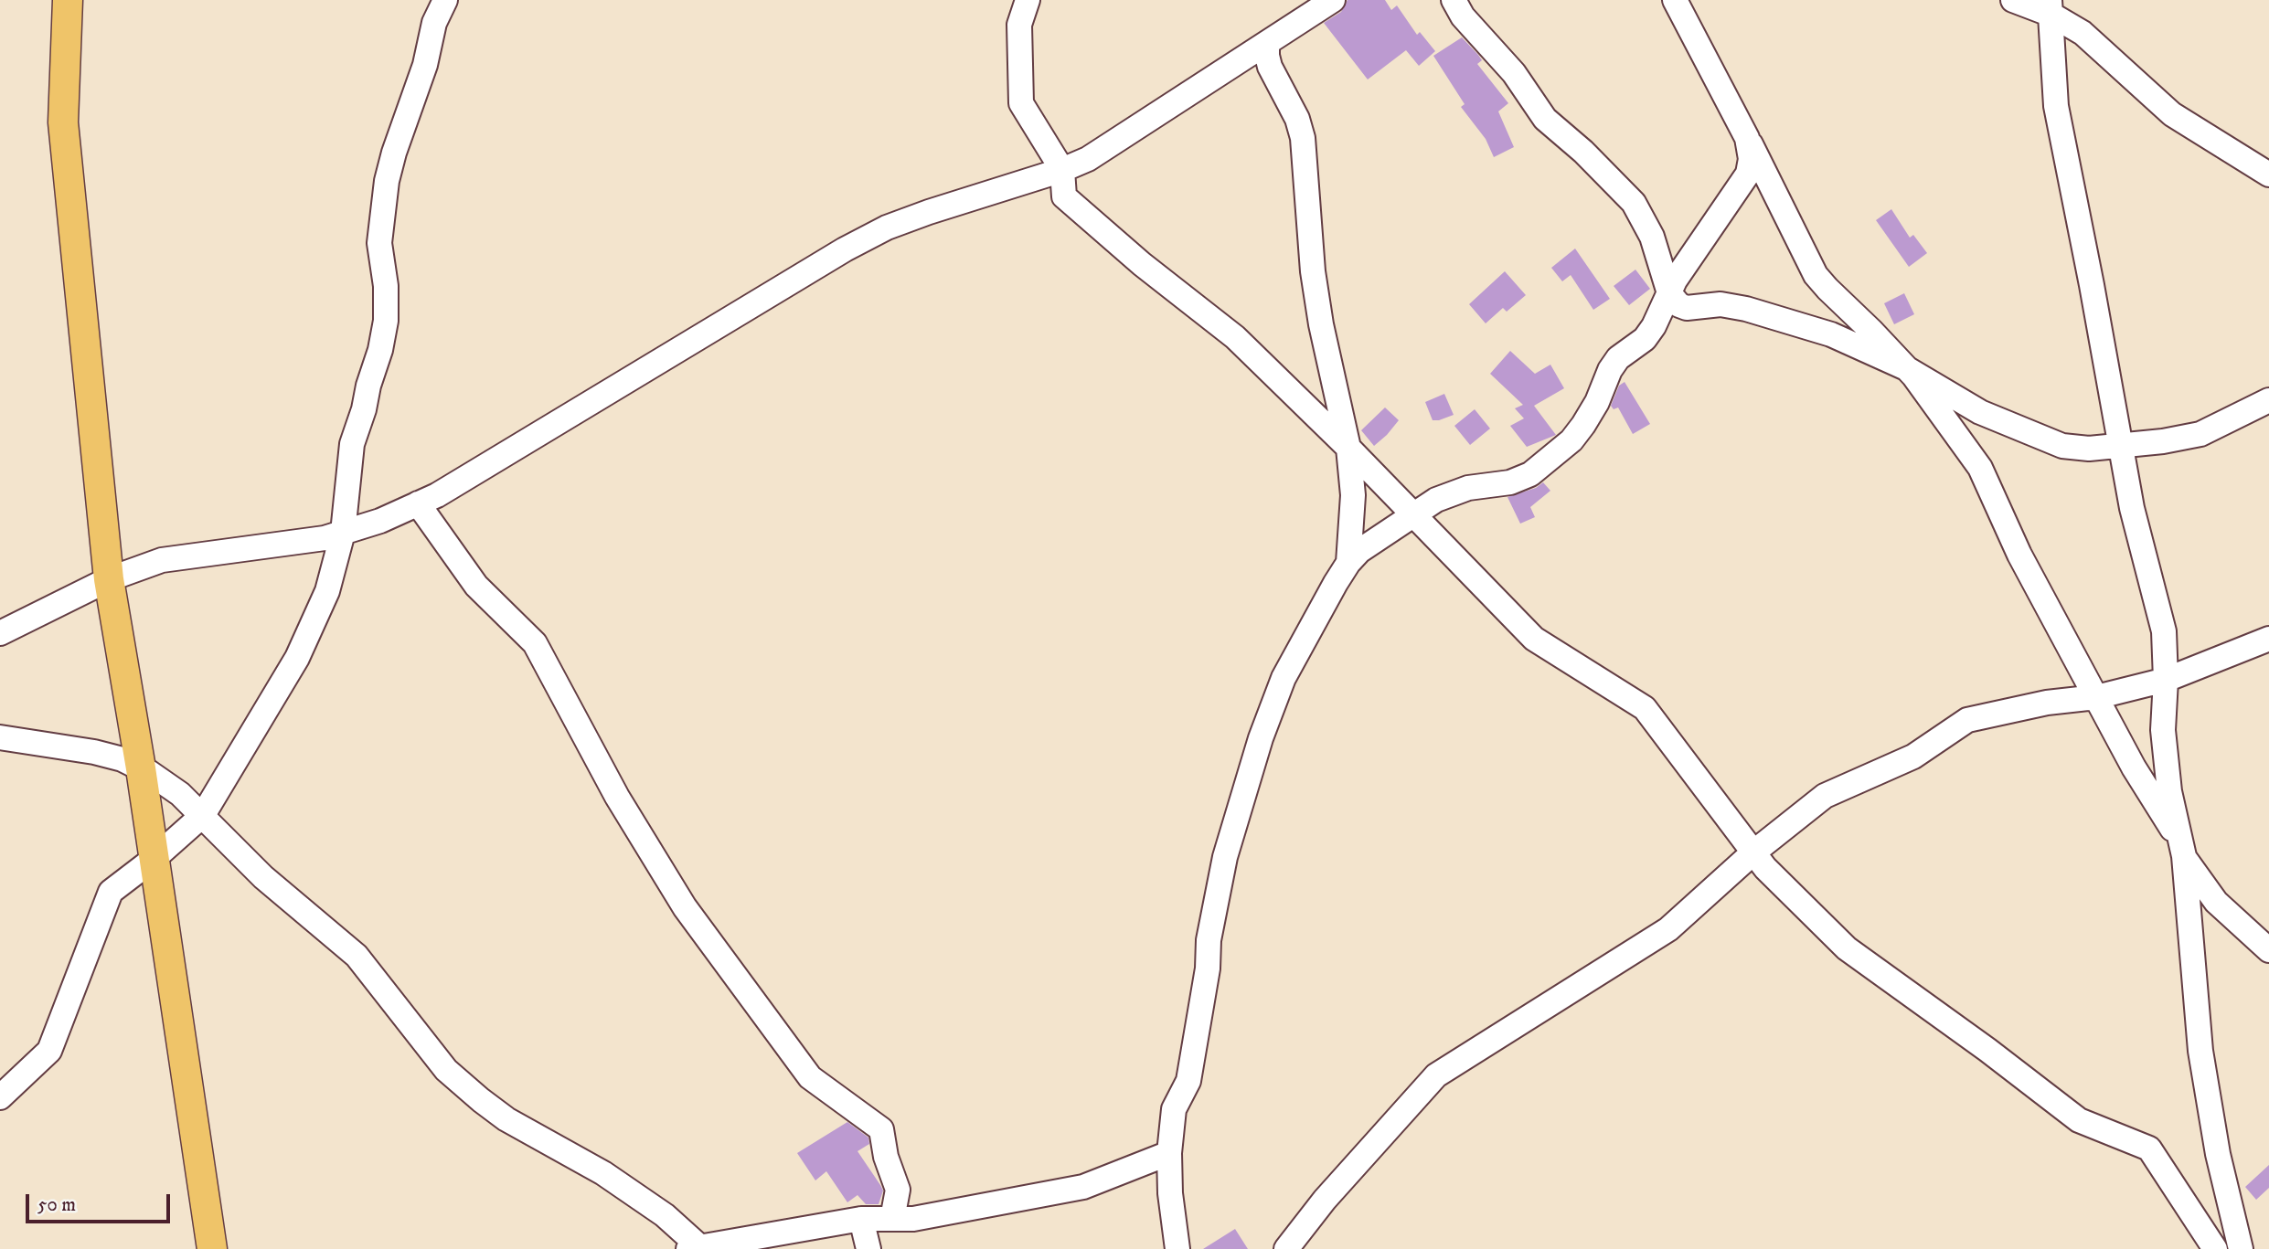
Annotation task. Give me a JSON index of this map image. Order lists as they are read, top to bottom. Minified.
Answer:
{"scale_bar":"50 m"}
